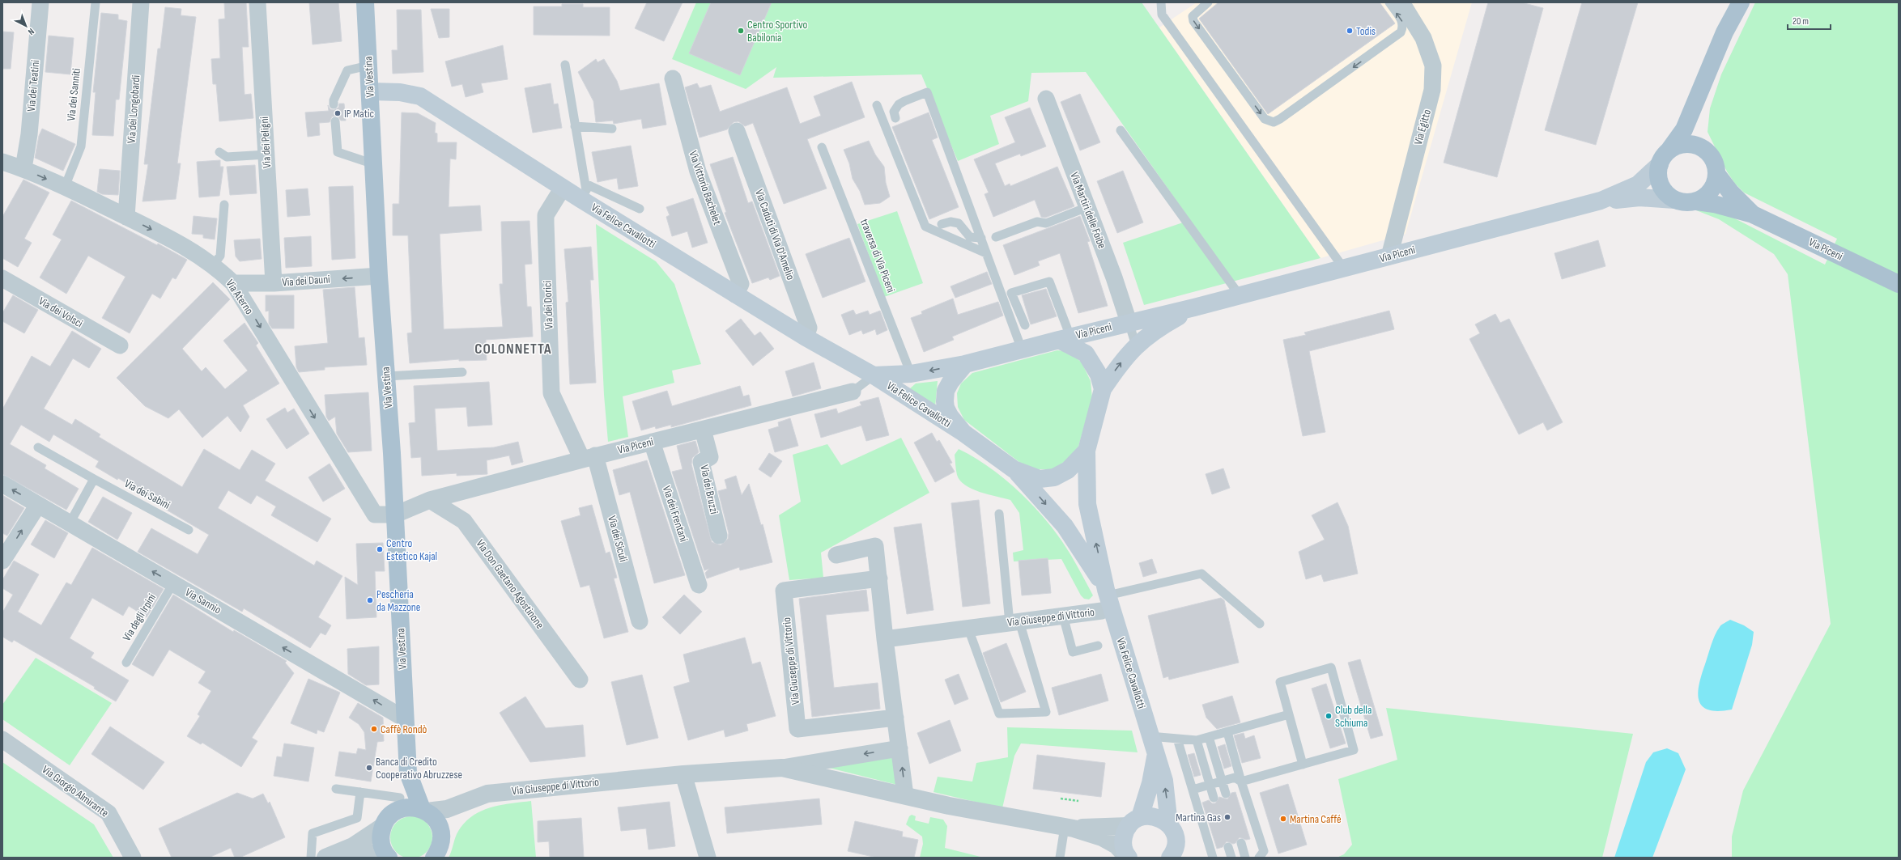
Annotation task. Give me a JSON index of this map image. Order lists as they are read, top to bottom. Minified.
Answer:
{"streets":{"main road":["Via Vestina","Via Felice Cavallotti","Via Piceni"],"street":["Via dei Teatini","Via dei Longobardi","Via Egitto","Via dei Peligni","Via Vittorio Bachelet","Via Martiri delle Foibe","Via Caduti di Via D'Amelio","Via dei Dauni","Via Aterno","Via dei Dorici","Via dei Volsci","Via dei Bruzzi","Via dei Frentani","Via dei Siculi","Via Don Gaetano Agostinone","Via Sannio","Via Giuseppe di Vittorio","Via Giorgio Almirante"],"lane":["Via dei Sanniti","traversa di Via Piceni","Via dei Sabini","Via degli Irpini"]},"crossings":[["Via Vestina","Via Felice Cavallotti"],["Via Vestina","Via Piceni"],["Via Vestina","Via dei Dauni"],["Via Vestina","Via Aterno"],["Via Vestina","Via Sannio"],["Via Vestina","Via Giuseppe di Vittorio"],["Via dei Teatini","Via Aterno"],["Via dei Sanniti","Via Aterno"],["Via dei Longobardi","Via Aterno"],["Via Egitto","Via Piceni"],["Via dei Peligni","Via dei Dauni"],["Via Vittorio Bachelet","Via Felice Cavallotti"],["Via Martiri delle Foibe","Via Piceni"],["Via Felice Cavallotti","Via Caduti di Via D'Amelio"],["Via Felice Cavallotti","Via Piceni"],["Via Felice Cavallotti","traversa di Via Piceni"],["Via Felice Cavallotti","Via dei Dorici"],["Via Felice Cavallotti","Via Giuseppe di Vittorio"],["Via Piceni","Via Aterno"],["Via Piceni","Via dei Dorici"],["Via Piceni","Via dei Bruzzi"],["Via Piceni","Via dei Frentani"],["Via Piceni","Via dei Siculi"],["Via Piceni","Via Don Gaetano Agostinone"],["Via dei Dauni","Via Aterno"],["Via dei Dorici","Via dei Siculi"],["Via Sannio","Via degli Irpini"]],"one_way":["Via dei Dauni","Via Aterno","Via Sannio"],"districts":["COLONNETTA"],"places":["Centro Sportivo Babilonia","Todis","IP Matic","Centro Estetico Kajal","Pescheria da Mazzone","Club della Schiuma","Caffè Rondò","Banca di Credito Cooperativo Abruzzese","Martina Gas","Martina Caffé"],"scale_bar":"20 m","north":"bottom right"}
